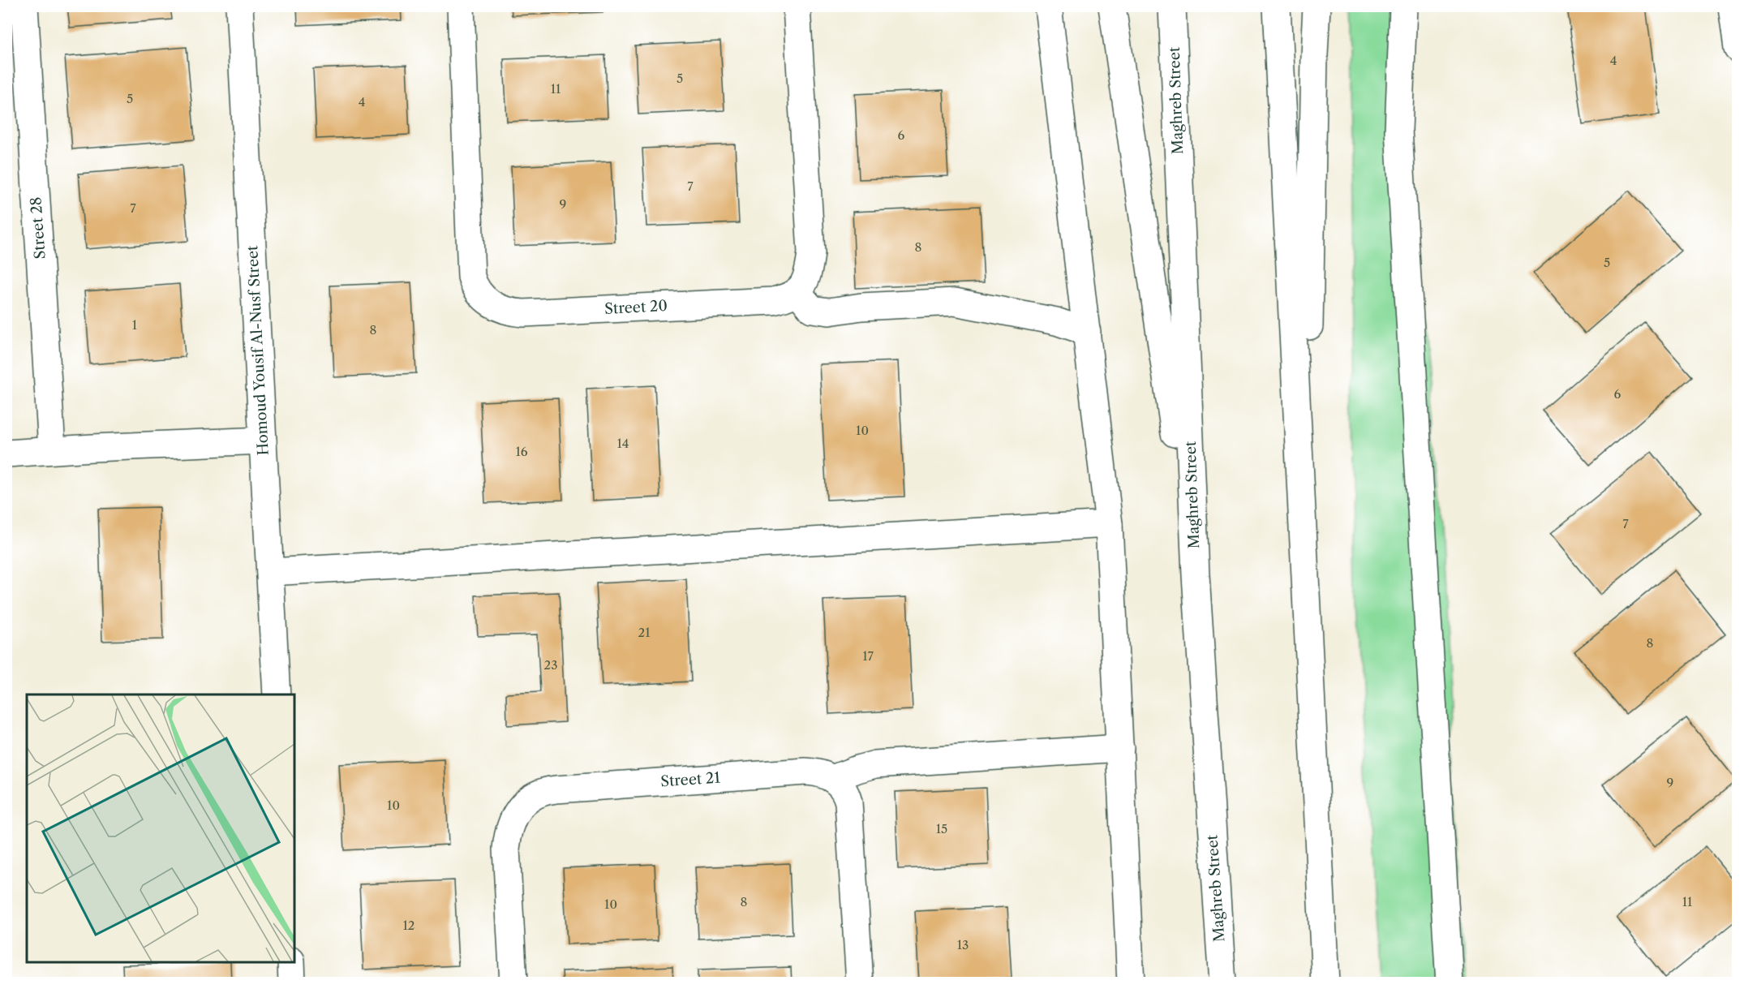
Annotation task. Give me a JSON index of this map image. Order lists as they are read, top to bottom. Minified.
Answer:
{"streets":{"main road":["Maghreb Street","Street 28","Street 20","Homoud Yousif Al-Nusf Street","Street 21"]},"house_numbers":["4","5","11","5","4","6","7","9","7","8","5","1","8","6","10","14","16","7","21","8","17","23","9","10","15","8","11","10","12","13"]}
